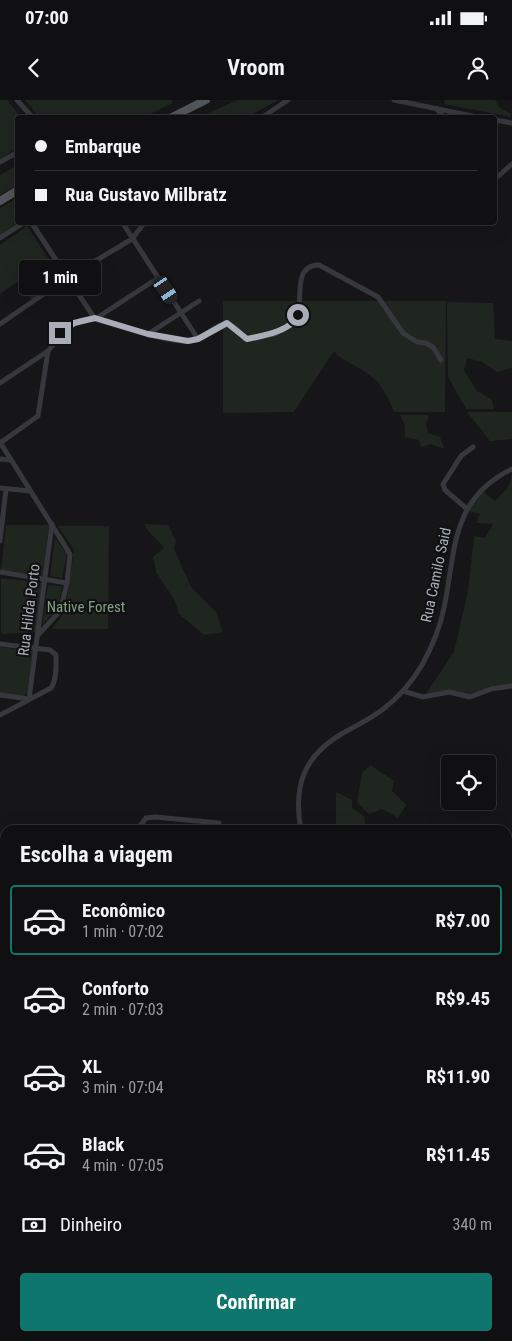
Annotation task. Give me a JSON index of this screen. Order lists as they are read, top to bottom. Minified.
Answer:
{"streets":{"street":["Rua Camilo Said","Rua Hilda Porto"]},"parks":["Native Forest"],"page":{"status":"07:00","header":"Vroom","banner":["Embarque","Rua Gustavo Milbratz"],"bubble":"1 min","heading":"Escolha a viagem","list":[{"name":"Econômico","note":"1 min · 07:02","value":"R$7.00"},{"name":"Conforto","note":"2 min · 07:03","value":"R$9.45"},{"name":"XL","note":"3 min · 07:04","value":"R$11.90"},{"name":"Black","note":"4 min · 07:05","value":"R$11.45"}],"pay":["Dinheiro","340 m"],"buttons":"Confirmar"}}
